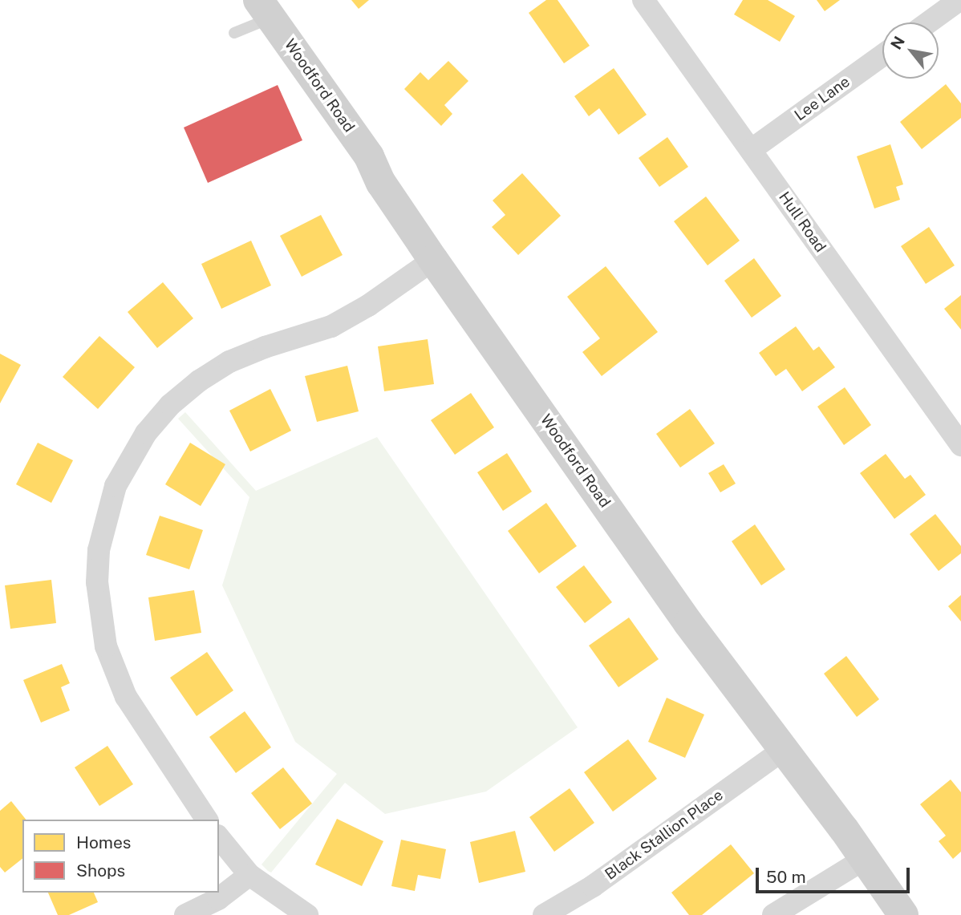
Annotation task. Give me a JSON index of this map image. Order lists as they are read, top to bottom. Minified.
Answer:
{"streets":{"street":["Woodford Road","Lee Lane","Hull Road","Black Stallion Place"]},"crossings":[["Woodford Road","Black Stallion Place"],["Lee Lane","Hull Road"]],"legend":["Homes","Shops"],"scale_bar":"50 m","north":"top left"}
